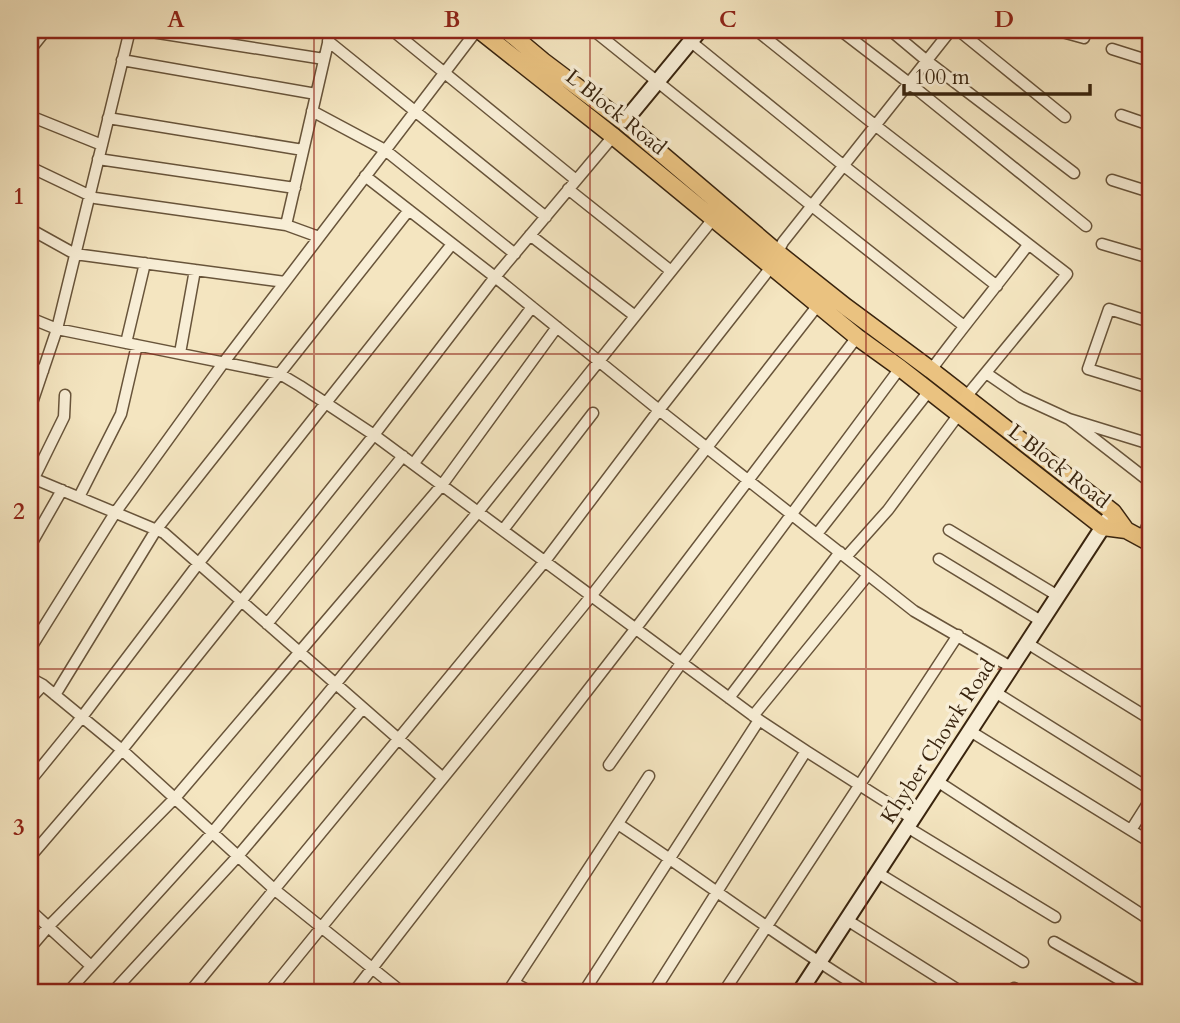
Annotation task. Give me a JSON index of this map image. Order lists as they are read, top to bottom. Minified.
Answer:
{"streets":{"main road":["L Block Road"],"street":["Khyber Chowk Road"]},"crossings":[["L Block Road","Khyber Chowk Road"]],"scale_bar":"100 m","grid":{"columns":["A","B","C","D"],"rows":["1","2","3"]}}
